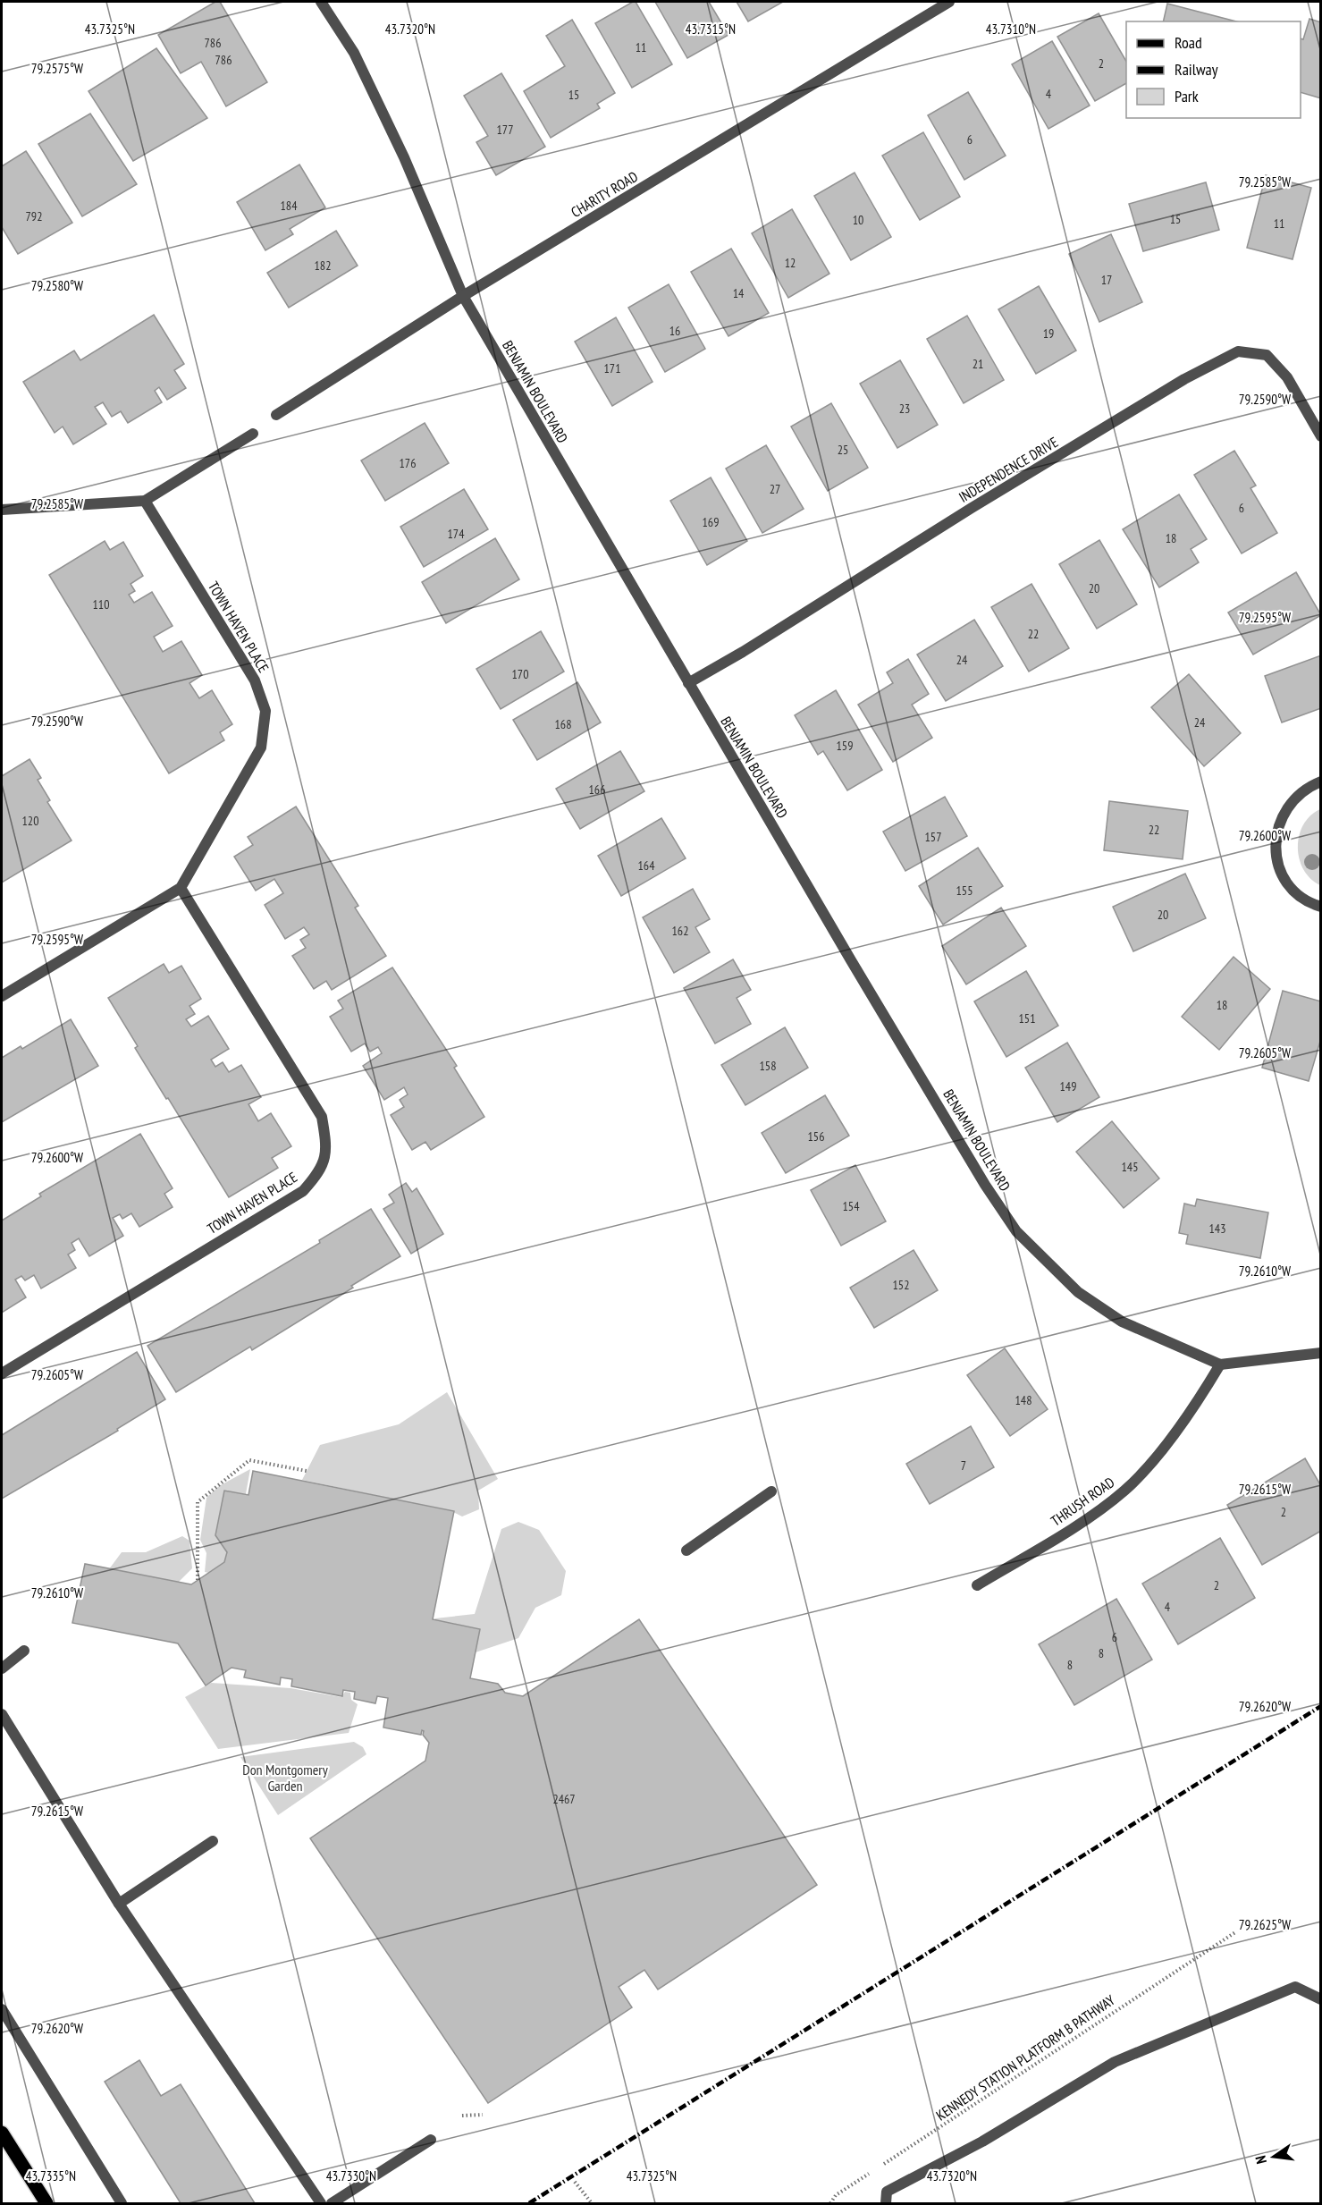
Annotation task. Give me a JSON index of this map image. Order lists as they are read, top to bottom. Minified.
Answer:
{"streets":{"street":["CHARITY ROAD","BENJAMIN BOULEVARD","INDEPENDENCE DRIVE","TOWN HAVEN PLACE","THRUSH ROAD"],"path":["KENNEDY STATION PLATFORM B PATHWAY"]},"crossings":[["CHARITY ROAD","BENJAMIN BOULEVARD"],["BENJAMIN BOULEVARD","INDEPENDENCE DRIVE"],["BENJAMIN BOULEVARD","THRUSH ROAD"]],"parks":["Don Montgomery Garden"],"house_numbers":["786","11","786","2","4","15","177","6","184","792","15","10","11","12","182","17","14","16","19","21","171","23","25","176","27","6","169","174","18","20","110","22","24","170","24","168","159","166","120","22","157","164","155","20","162","18","151","158","149","156","145","154","143","152","148","7","2","2","4","6","8","8","2467"],"legend":["Road","Railway","Park"],"north":"left","coordinates":["43.7310°N","43.7325°N","43.7320°N","43.7315°N","79.2575°W","79.2585°W","79.2580°W","79.2590°W","79.2595°W","79.2600°W","79.2605°W","79.2610°W","79.2615°W","79.2620°W","79.2625°W","43.7335°N","43.7330°N"]}
